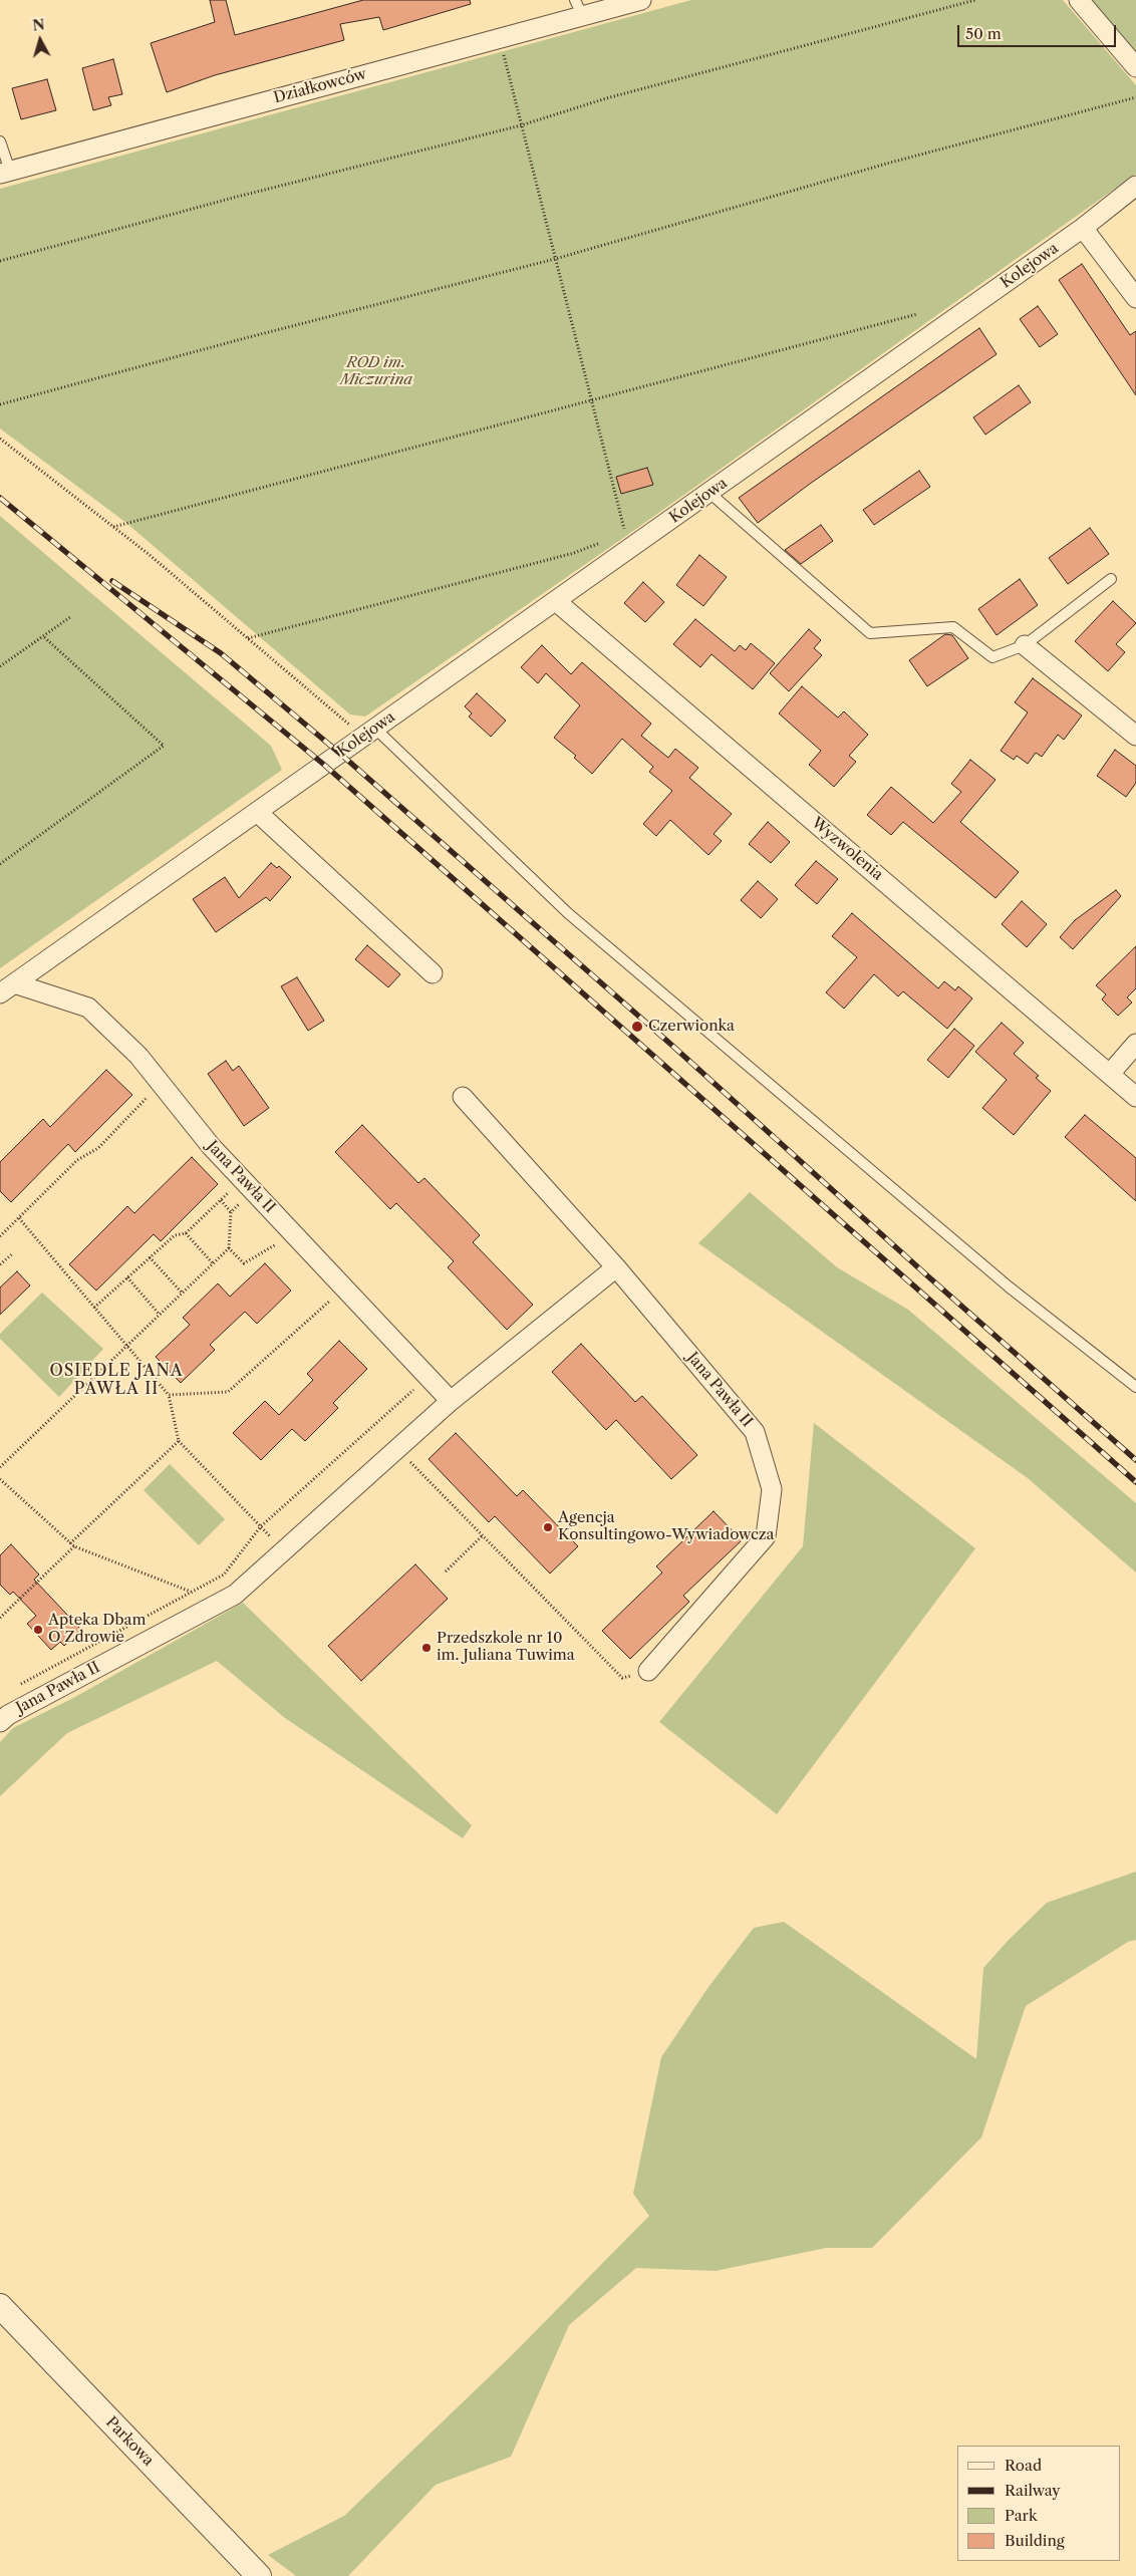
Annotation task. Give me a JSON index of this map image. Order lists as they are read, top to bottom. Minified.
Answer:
{"streets":{"street":["Działkowców","Kolejowa","Wyzwolenia","Jana Pawła II","Parkowa"]},"crossings":[["Kolejowa","Wyzwolenia"],["Kolejowa","Jana Pawła II"]],"districts":["OSIEDLE JANA PAWŁA II"],"parks":["ROD im. Miczurina"],"places":["Czerwionka","Agencja Konsultingowo-Wywiadowcza","Apteka Dbam O Zdrowie","Przedszkole nr 10 im. Juliana Tuwima"],"legend":["Road","Railway","Park","Building"],"scale_bar":"50 m","north":"top"}
